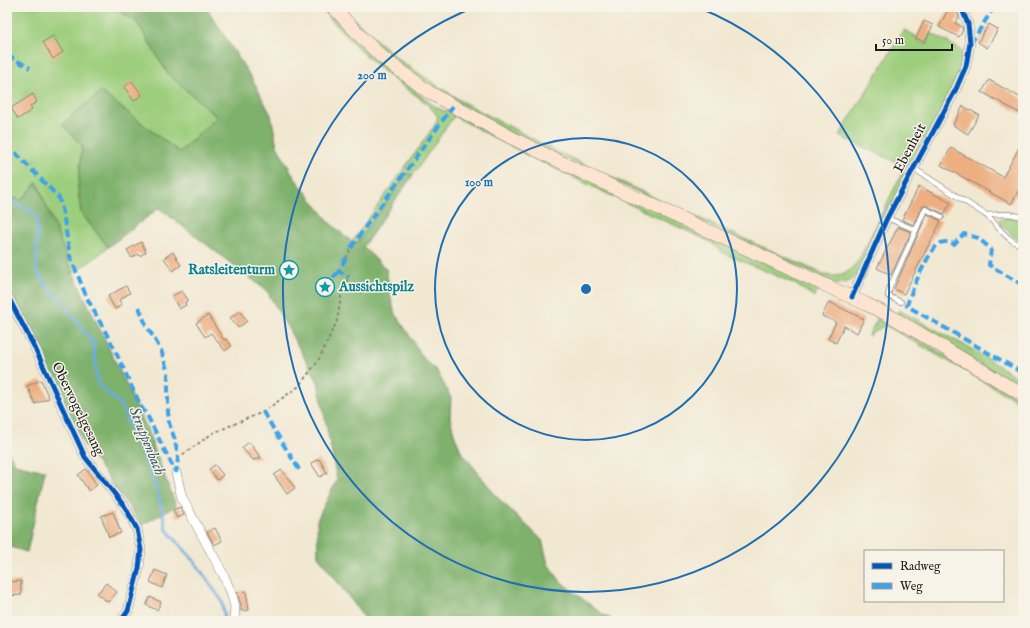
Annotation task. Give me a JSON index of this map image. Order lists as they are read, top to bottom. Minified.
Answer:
{"streets":{"street":["Ebenheit","Obervogelgesang"]},"water":["Struppenbach"],"places":{"place":["Ratsleitenturm","Aussichtspilz"]},"legend":["Radweg","Weg"],"scale_bar":"50 m","rings":["200 m","100 m"]}
